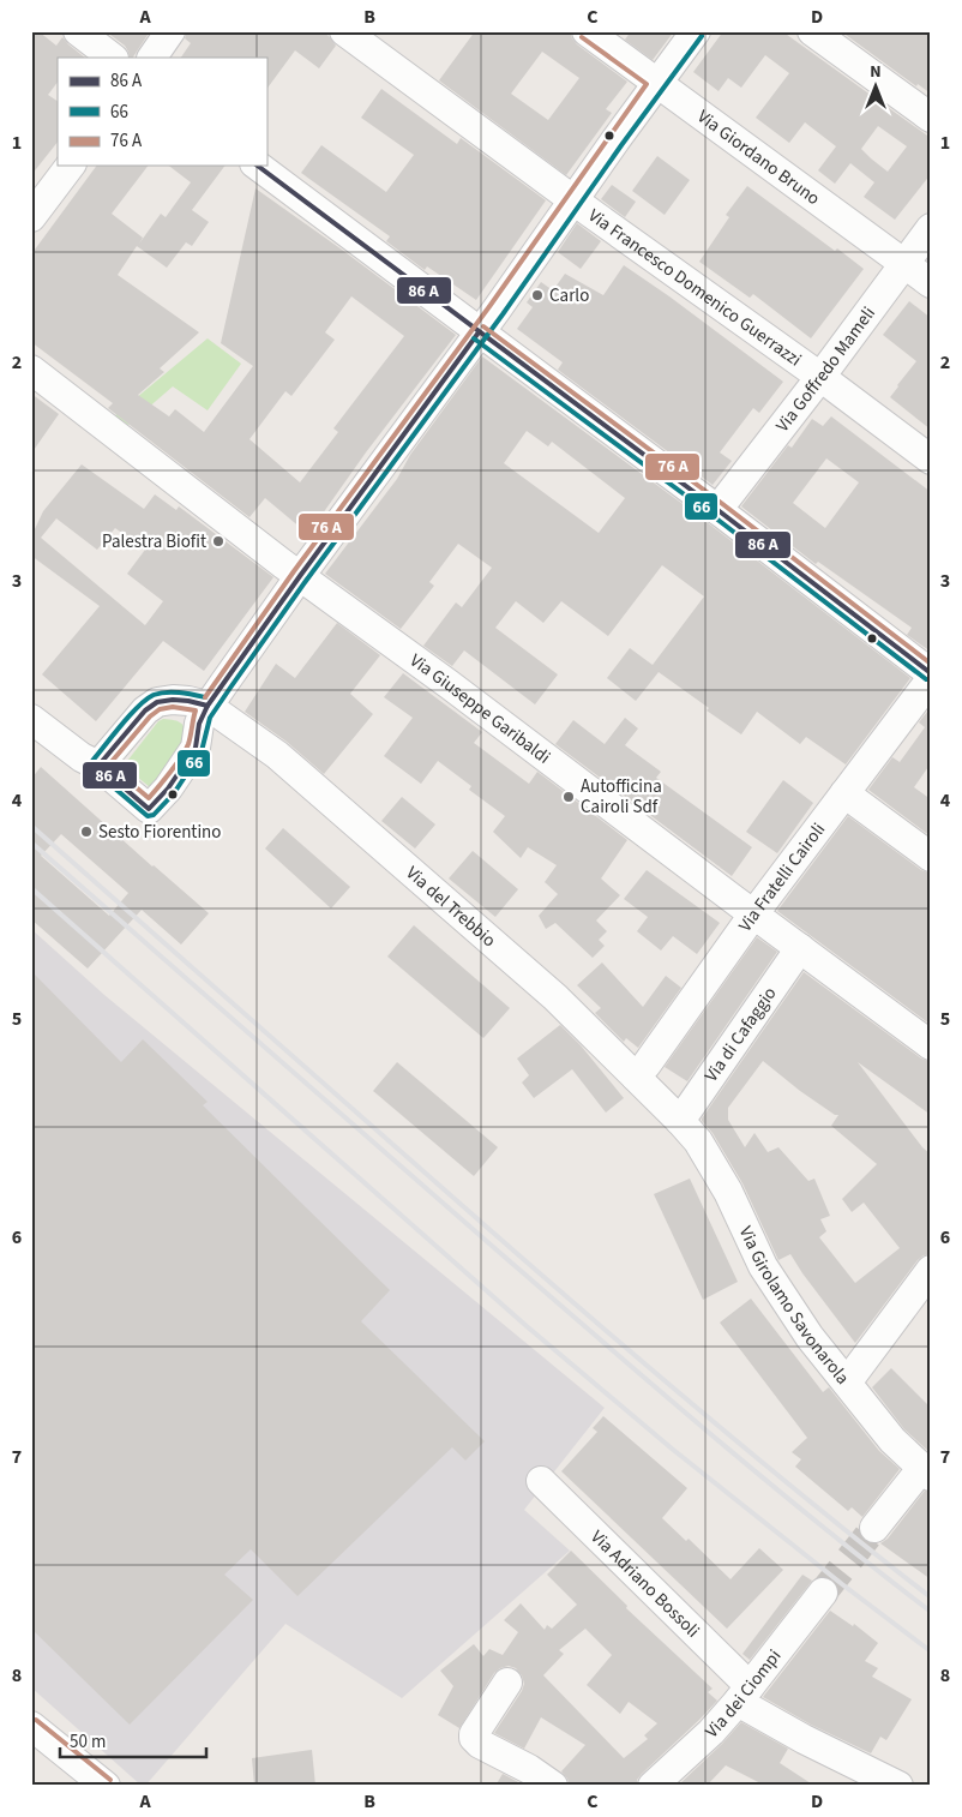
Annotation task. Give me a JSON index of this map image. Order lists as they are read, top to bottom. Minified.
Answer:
{"streets":{"street":["Via Giordano Bruno","Via Francesco Domenico Guerrazzi","Via Goffredo Mameli","Via Giuseppe Garibaldi","Via Fratelli Cairoli","Via del Trebbio","Via di Cafaggio","Via Girolamo Savonarola","Via Adriano Bossoli","Via dei Ciompi"]},"crossings":[["Via Giordano Bruno","Via Goffredo Mameli"],["Via Francesco Domenico Guerrazzi","Via Goffredo Mameli"],["Via Giuseppe Garibaldi","Via Fratelli Cairoli"],["Via Giuseppe Garibaldi","Via di Cafaggio"],["Via Fratelli Cairoli","Via del Trebbio"],["Via del Trebbio","Via di Cafaggio"],["Via del Trebbio","Via Girolamo Savonarola"],["Via di Cafaggio","Via Girolamo Savonarola"],["Via Adriano Bossoli","Via dei Ciompi"]],"places":["Carlo","Palestra Biofit","Autofficina Cairoli Sdf","Sesto Fiorentino"],"lines":["transit line 66"],"legend":["86 A","66","76 A"],"scale_bar":"50 m","north":"top","grid":{"columns":["A","B","C","D"],"rows":["1","2","3","4","5","6","7","8"]}}
